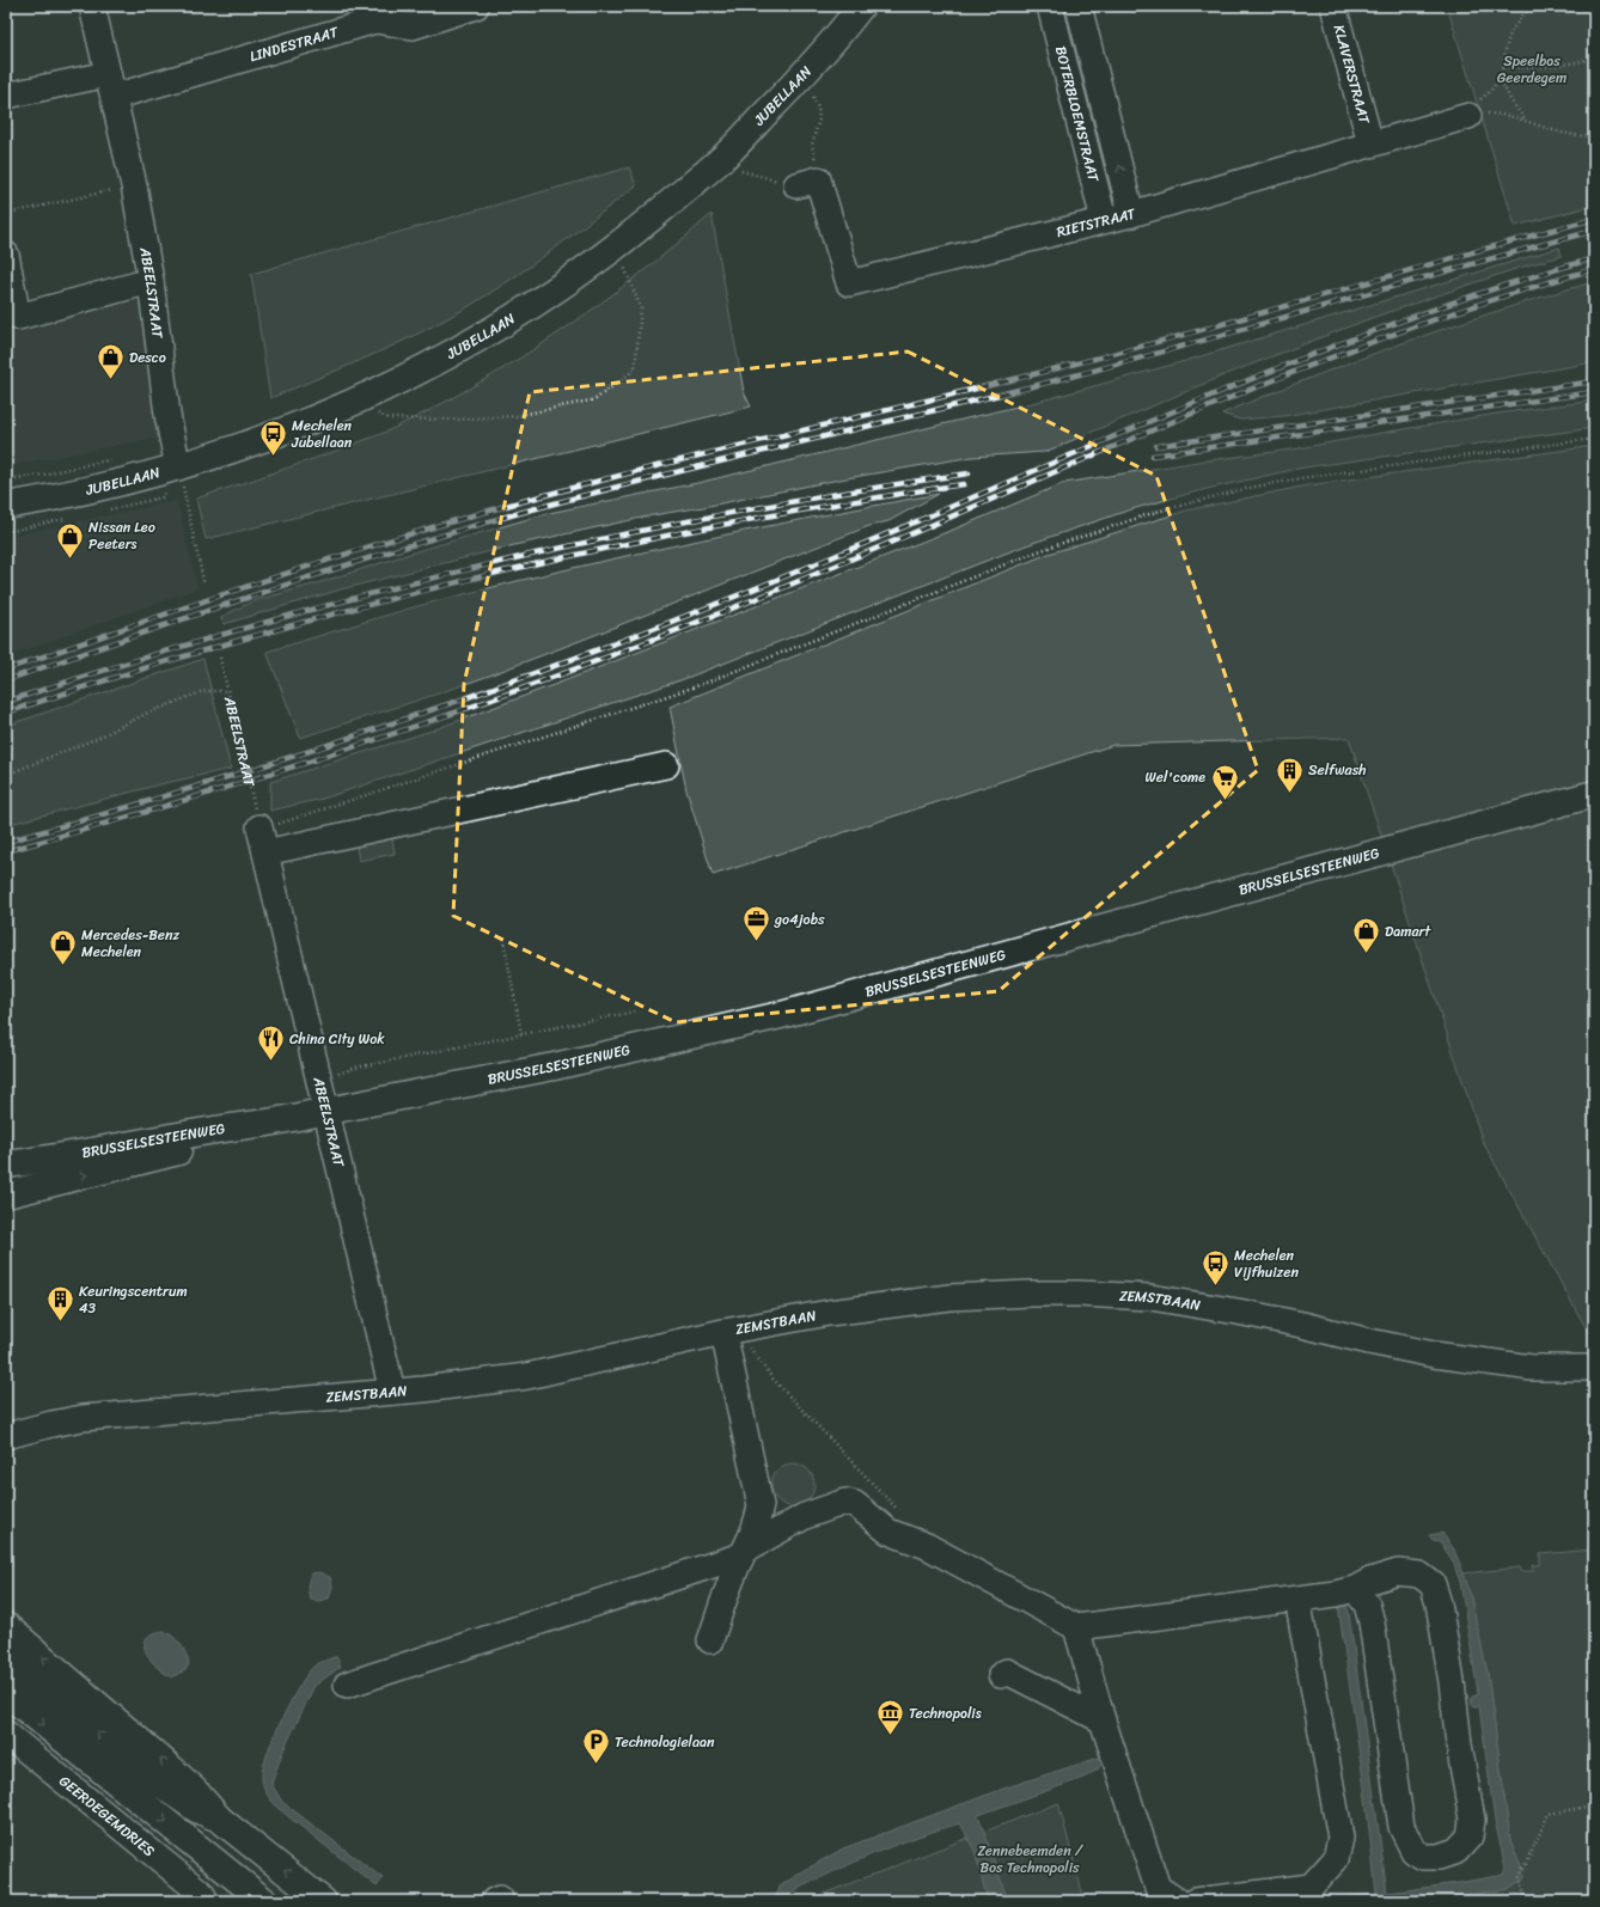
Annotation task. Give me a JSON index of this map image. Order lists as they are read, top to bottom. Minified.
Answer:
{"streets":{"main road":["JUBELLAAN","BRUSSELSESTEENWEG"],"street":["LINDESTRAAT","KLAVERSTRAAT","BOTERBLOEMSTRAAT","RIETSTRAAT","ABEELSTRAAT","ZEMSTBAAN","GEERDEGEMDRIES"]},"crossings":[["LINDESTRAAT","ABEELSTRAAT"],["KLAVERSTRAAT","RIETSTRAAT"],["JUBELLAAN","ABEELSTRAAT"],["BOTERBLOEMSTRAAT","RIETSTRAAT"],["ABEELSTRAAT","BRUSSELSESTEENWEG"],["ABEELSTRAAT","ZEMSTBAAN"]],"parks":["Speelbos Geerdegem","Zennebeemden / Bos Technopolis"],"places":{"shop":["Desco","Nissan Leo Peeters","Damart","Mercedes-Benz Mechelen"],"bus stop":["Mechelen Jubellaan","Mechelen Vijfhuizen"],"building":["Selfwash","Keuringscentrum 43"],"supermarket":["Wel'come"],"office":["go4jobs"],"restaurant":["China City Wok"],"museum":["Technopolis"],"parking":["Technologielaan"]}}
